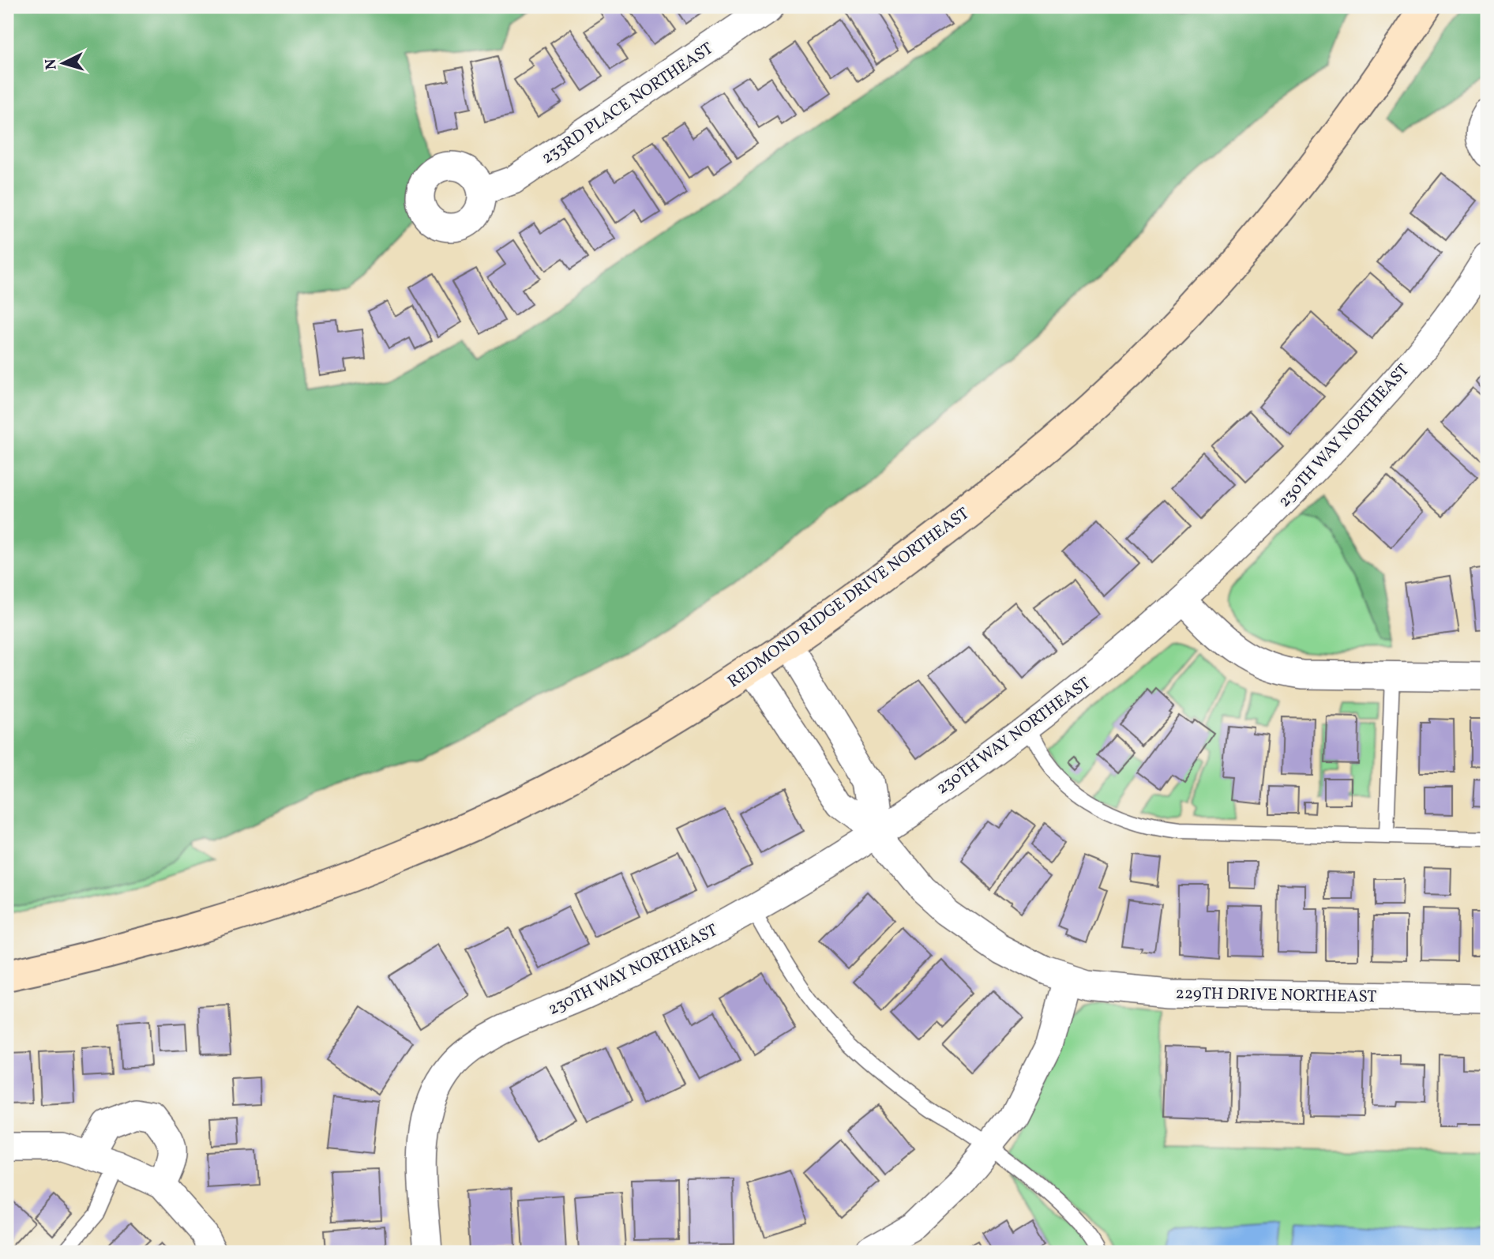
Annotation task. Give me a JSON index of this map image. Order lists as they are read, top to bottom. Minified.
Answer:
{"streets":{"street":["233RD PLACE NORTHEAST","230TH WAY NORTHEAST","REDMOND RIDGE DRIVE NORTHEAST","229TH DRIVE NORTHEAST"]},"crossings":[["230TH WAY NORTHEAST","229TH DRIVE NORTHEAST"],["REDMOND RIDGE DRIVE NORTHEAST","229TH DRIVE NORTHEAST"]],"north":"left"}
